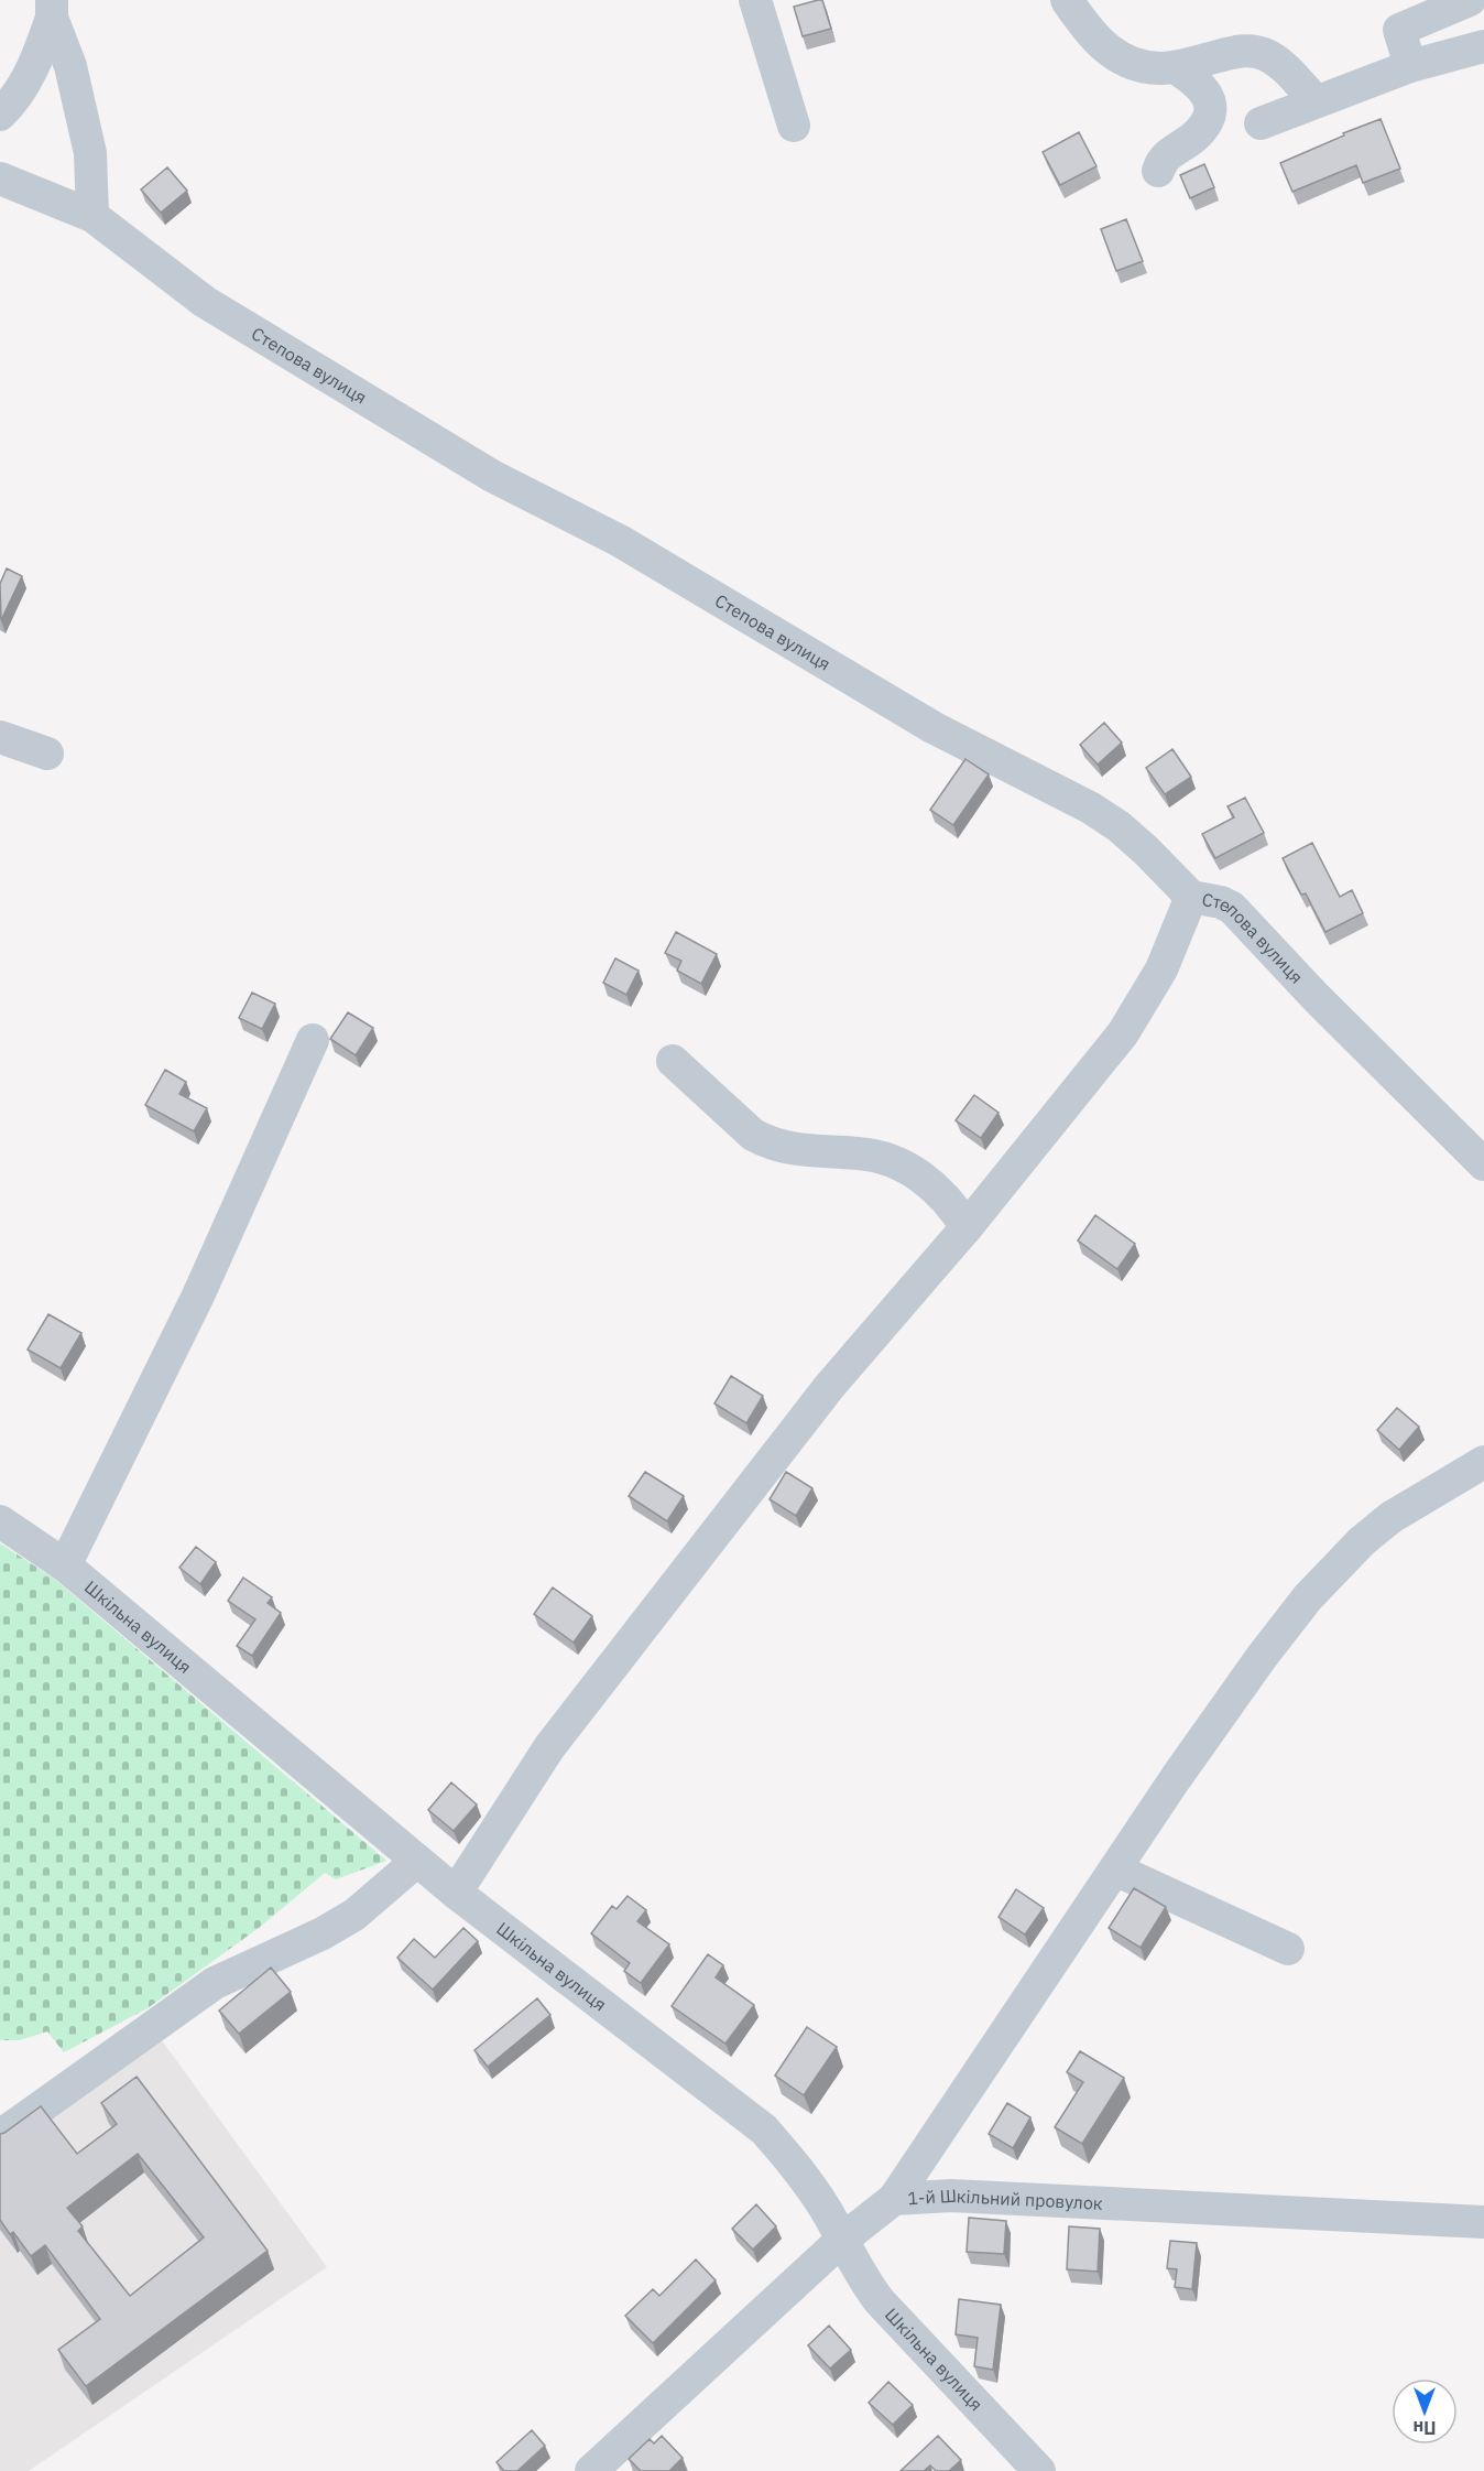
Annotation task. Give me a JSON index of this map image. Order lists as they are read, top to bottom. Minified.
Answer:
{"streets":{"street":["Степова вулиця","Шкільна вулиця","1-й Шкільний провулок"]},"crossings":[["Шкільна вулиця","1-й Шкільний провулок"]],"north":"bottom"}
